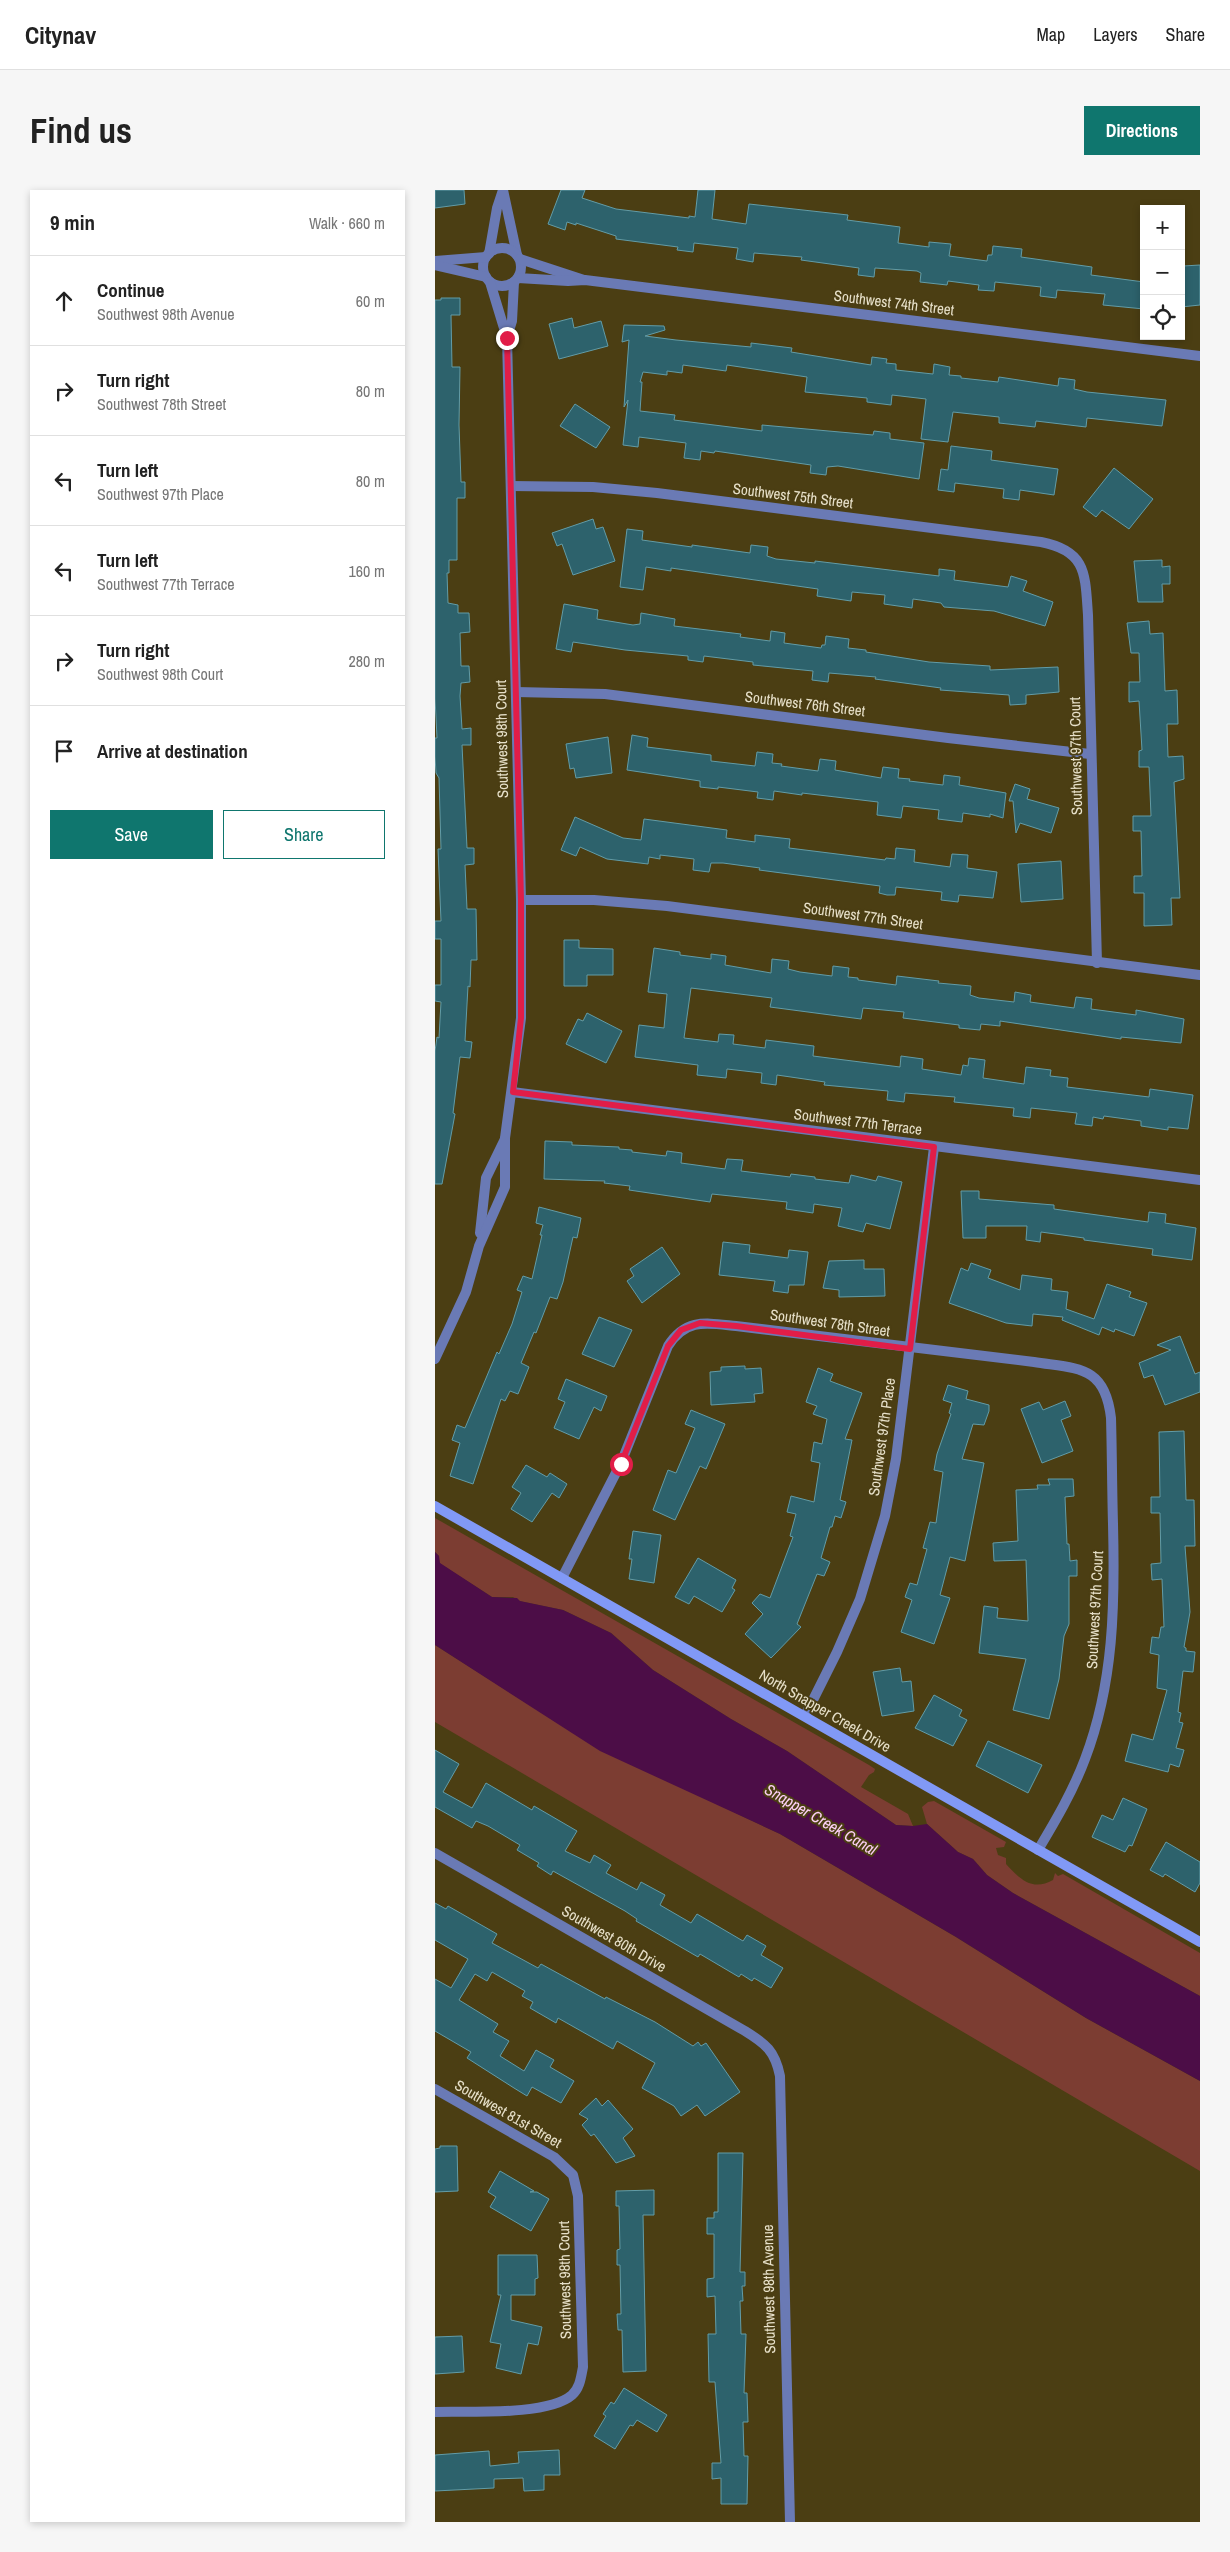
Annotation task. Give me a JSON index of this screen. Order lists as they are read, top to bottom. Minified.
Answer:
{"streets":{"street":["Southwest 74th Street","Southwest 75th Street","Southwest 76th Street","Southwest 98th Court","Southwest 97th Court","Southwest 77th Street","Southwest 77th Terrace","Southwest 78th Street","Southwest 97th Place","North Snapper Creek Drive","Southwest 80th Drive","Southwest 81st Street","Southwest 98th Avenue"]},"crossings":[["Southwest 74th Street","Southwest 98th Court"],["Southwest 75th Street","Southwest 98th Court"],["Southwest 75th Street","Southwest 97th Court"],["Southwest 76th Street","Southwest 98th Court"],["Southwest 76th Street","Southwest 97th Court"],["Southwest 98th Court","Southwest 77th Street"],["Southwest 98th Court","Southwest 77th Terrace"],["Southwest 98th Court","Southwest 81st Street"],["Southwest 97th Court","Southwest 77th Street"],["Southwest 97th Court","Southwest 78th Street"],["Southwest 97th Court","North Snapper Creek Drive"],["Southwest 77th Terrace","Southwest 97th Place"],["Southwest 78th Street","Southwest 97th Place"],["Southwest 78th Street","North Snapper Creek Drive"],["Southwest 97th Place","North Snapper Creek Drive"],["Southwest 80th Drive","Southwest 98th Avenue"]],"water":["Snapper Creek Canal"],"page":{"header":"Citynav","nav":["Map","Layers","Share"],"buttons":["Directions",["Save","Share"]],"title":"Find us","heading":["9 min","Walk · 660 m"],"map_buttons":["+","−"],"list":[["Continue","Southwest 98th Avenue","60 m"],["Turn right","Southwest 78th Street","80 m"],["Turn left","Southwest 97th Place","80 m"],["Turn left","Southwest 77th Terrace","160 m"],["Turn right","Southwest 98th Court","280 m"],"Arrive at destination"]}}
